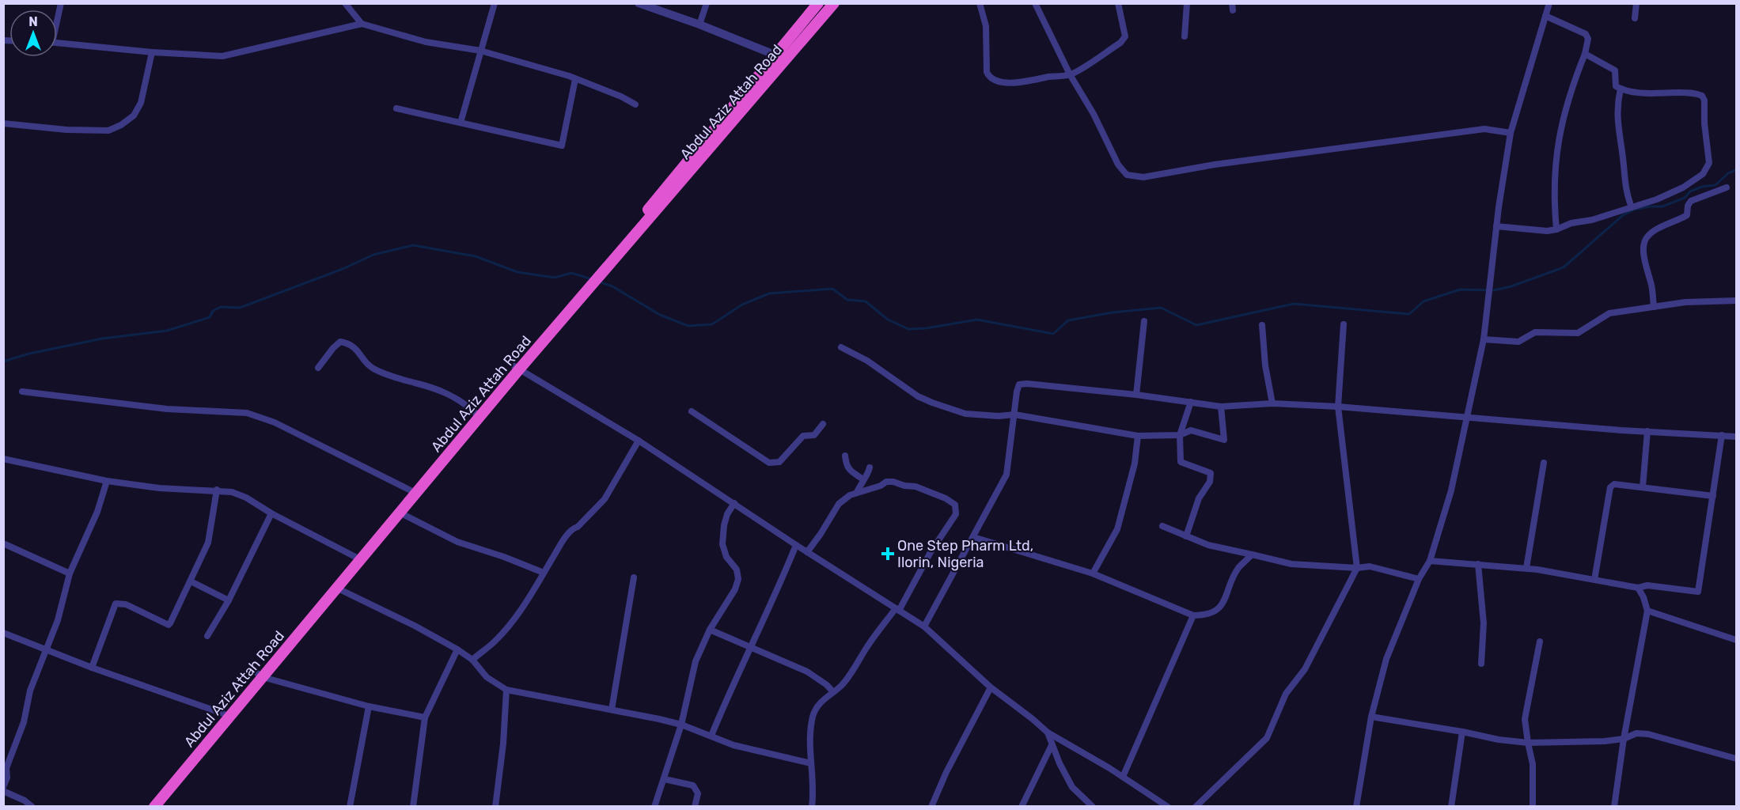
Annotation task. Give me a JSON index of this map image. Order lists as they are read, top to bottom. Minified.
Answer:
{"streets":{"highway":["Abdul Aziz Attah Road"]},"places":{"health":["One Step Pharm Ltd, Ilorin, Nigeria"]},"north":"top"}
